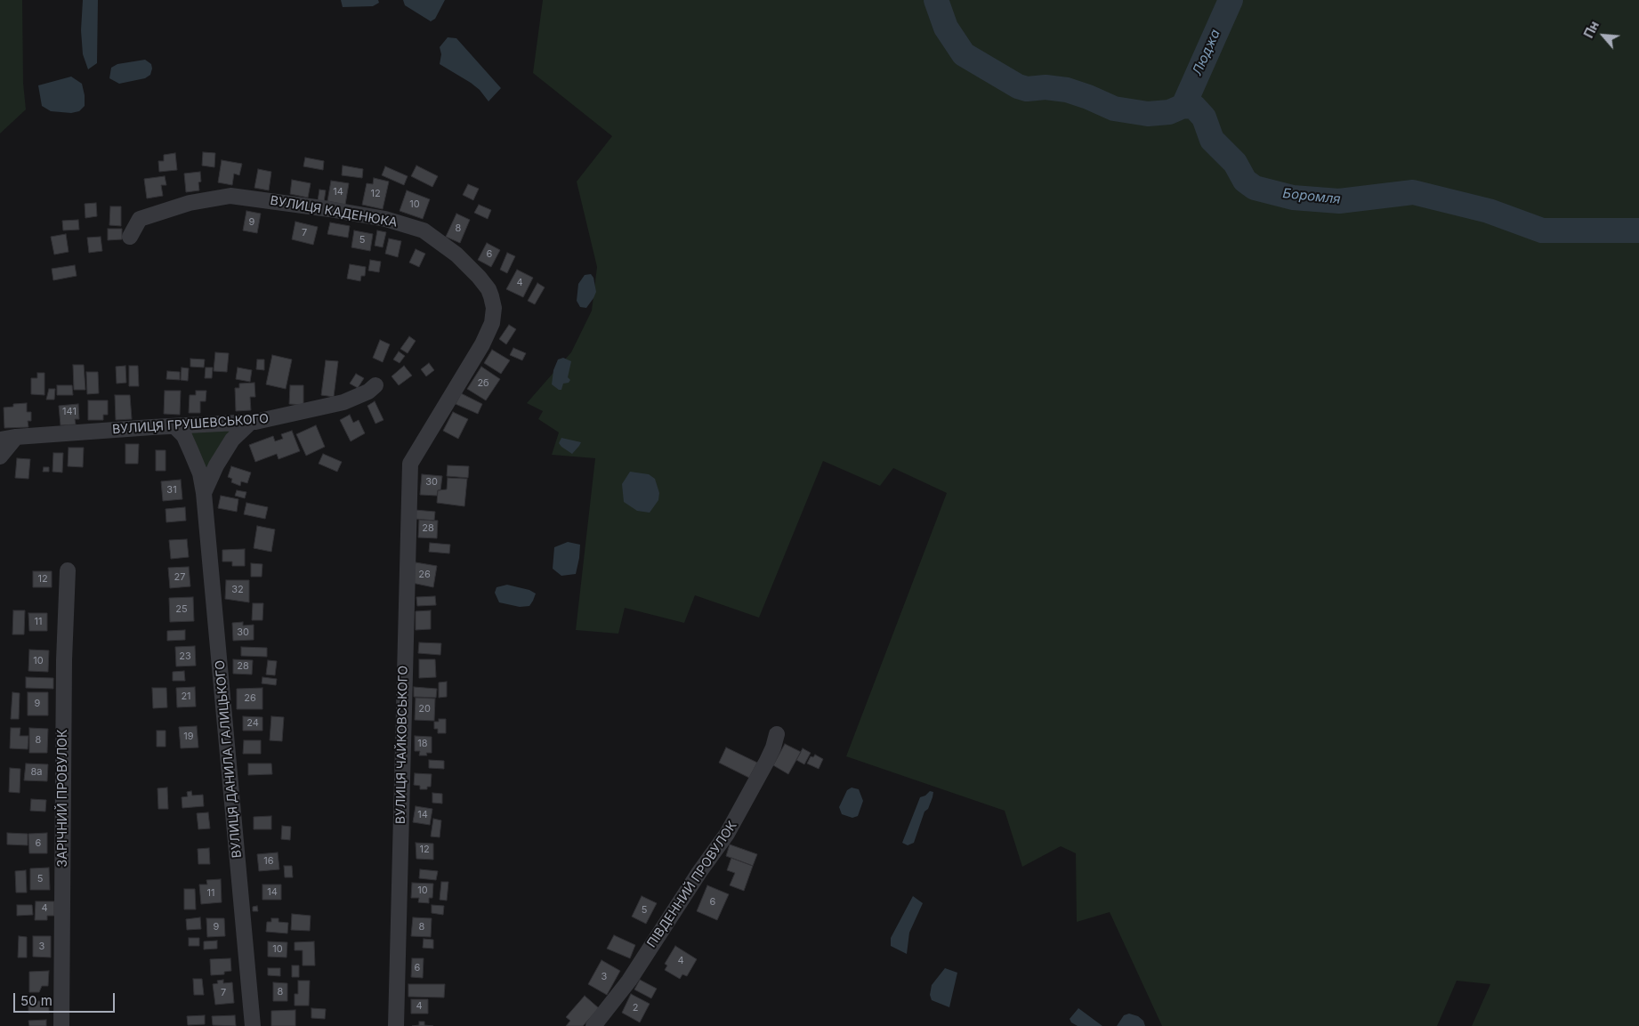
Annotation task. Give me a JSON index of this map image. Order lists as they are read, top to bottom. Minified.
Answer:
{"streets":{"street":["ВУЛИЦЯ КАДЕНЮКА","ВУЛИЦЯ ГРУШЕВСЬКОГО","ВУЛИЦЯ ЧАЙКОВСЬКОГО","ВУЛИЦЯ ДАНИЛА ГАЛИЦЬКОГО","ЗАРІЧНИЙ ПРОВУЛОК","ПІВДЕННИЙ ПРОВУЛОК"]},"crossings":[["ВУЛИЦЯ КАДЕНЮКА","ВУЛИЦЯ ЧАЙКОВСЬКОГО"],["ВУЛИЦЯ ГРУШЕВСЬКОГО","ВУЛИЦЯ ДАНИЛА ГАЛИЦЬКОГО"]],"water":["Люджа","Боромля"],"house_numbers":["14","12","10","9","8","7","5","6","4","2б","141","30","31","28","26","27","12","32","25","11","30","23","10","28","21","26","9","20","24","19","8","18","8а","14","6","12","16","5","10","14","11","6","4","5","9","8","3","10","4","6","3","8","7","4","2"],"scale_bar":"50 m","north":"top left"}
